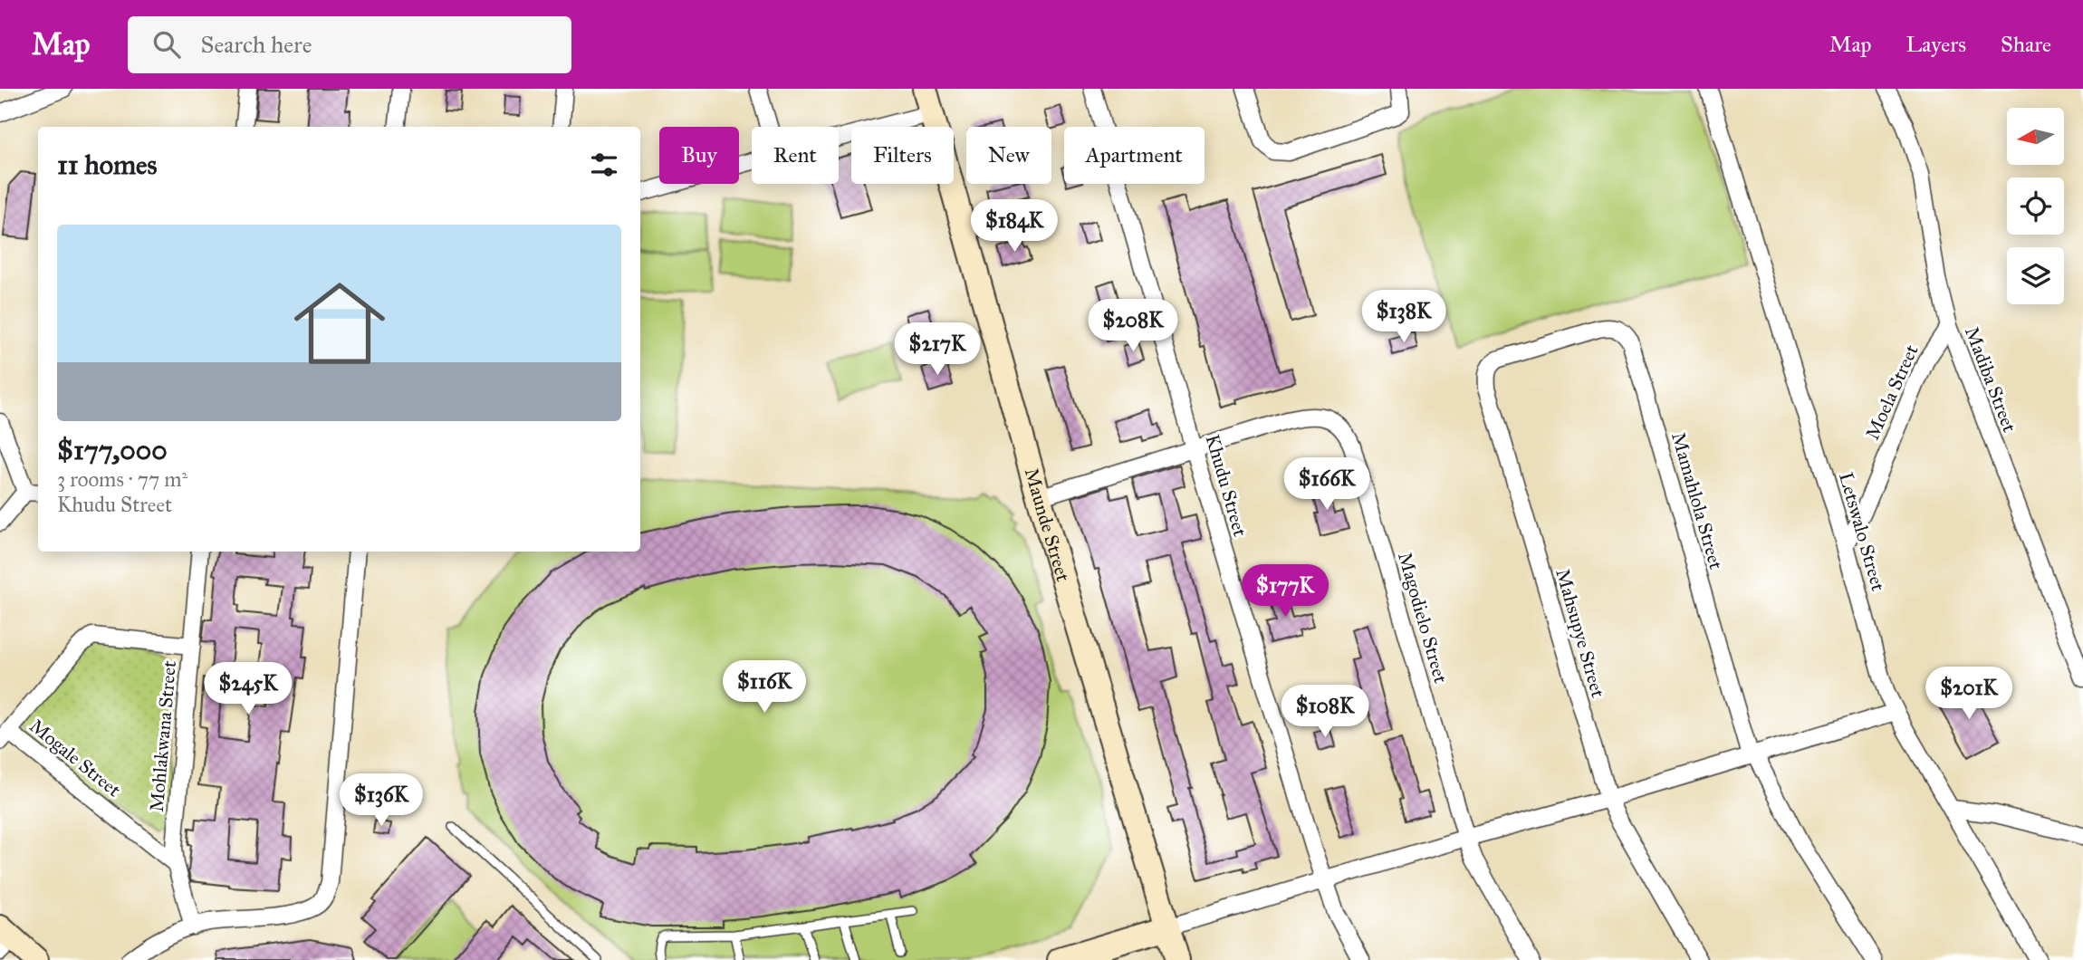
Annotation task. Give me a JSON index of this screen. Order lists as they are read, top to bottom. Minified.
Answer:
{"streets":{"street":["Madiba Street","Moela Street","Khudu Street","Mamahlola Street","Maunde Street","Letswalo Street","Magodielo Street","Mahsupye Street","Mohlakwana Street","Mogale Street"]},"crossings":[["Madiba Street","Moela Street"],["Moela Street","Letswalo Street"],["Khudu Street","Magodielo Street"],["Mamahlola Street","Mahsupye Street"],["Maunde Street","Magodielo Street"],["Mohlakwana Street","Mogale Street"]],"north":"left","page":{"header":"Map","search":"Search here","nav":["Map","Layers","Share"],"chip":["Buy","Rent","Filters","New","Apartment"],"heading":"11 homes","price":["$184K","$138K","$208K","$217K","$166K","$177K","$116K","$245K","$201K","$108K","$136K"],"list":[{"name":"$177,000","note":"3 rooms · 77 m² · Khudu Street"}]}}
